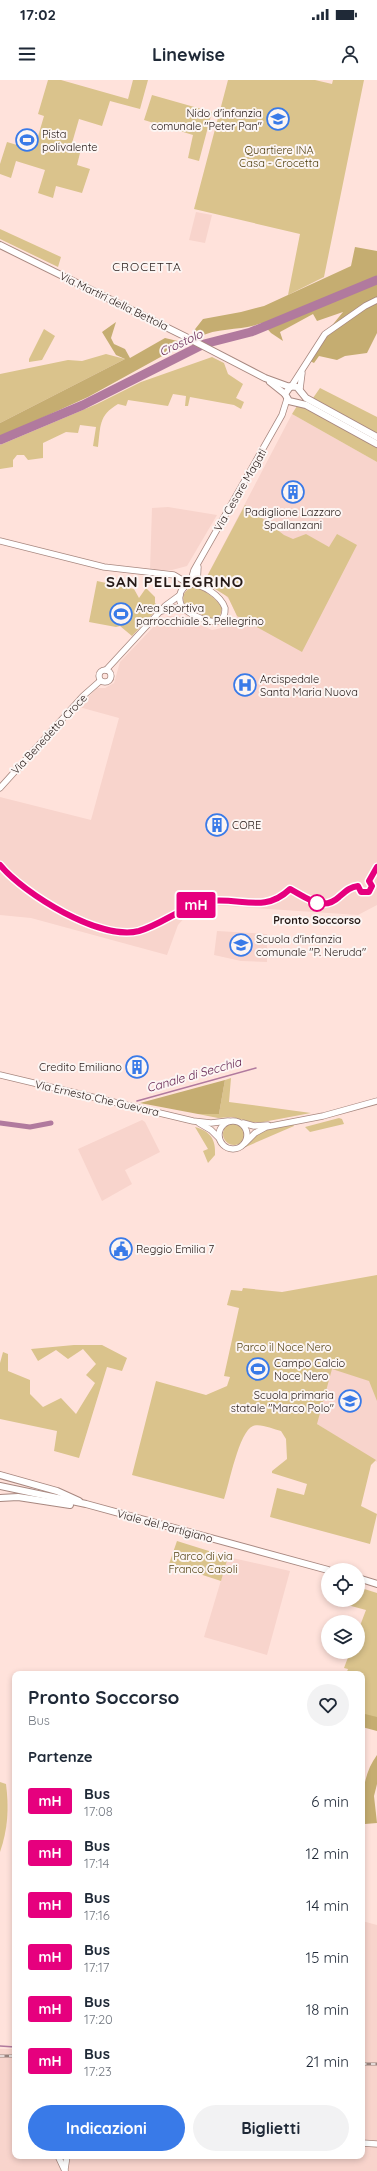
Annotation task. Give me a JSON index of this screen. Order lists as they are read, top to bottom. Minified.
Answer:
{"streets":{"main road":["Via Martiri della Bettola","Viale del Partigiano"],"street":["Via Cesare Magati","Via Benedetto Croce","Via Ernesto Che Guevara"]},"districts":["CROCETTA","SAN PELLEGRINO"],"water":["Crostolo","Canale di Secchia"],"parks":["Quartiere INA Casa - Crocetta","Parco il Noce Nero","Parco di via Franco Casoli"],"places":{"school or university":["Nido d'infanzia comunale \"Peter Pan\"","Scuola d'infanzia comunale \"P. Neruda\"","Scuola primaria statale \"Marco Polo\""],"sports":["Pista polivalente","Area sportiva parrocchiale S. Pellegrino","Campo Calcio Noce Nero"],"building":["Padiglione Lazzaro Spallanzani","CORE","Credito Emiliano"],"hospital":["Arcispedale Santa Maria Nuova"],"other":["Pronto Soccorso"],"public building":["Reggio Emilia 7"]},"lines":["bus line mH"],"page":{"status":"17:02","header":"Linewise","on_map":"mH","heading":[["Pronto Soccorso","Bus"],"Partenze"],"list":[{"mark":"mH","name":"Bus","note":"17:08","value":"6 min"},{"mark":"mH","name":"Bus","note":"17:14","value":"12 min"},{"mark":"mH","name":"Bus","note":"17:16","value":"14 min"},{"mark":"mH","name":"Bus","note":"17:17","value":"15 min"},{"mark":"mH","name":"Bus","note":"17:20","value":"18 min"},{"mark":"mH","name":"Bus","note":"17:23","value":"21 min"}],"buttons":["Indicazioni","Biglietti"]}}
